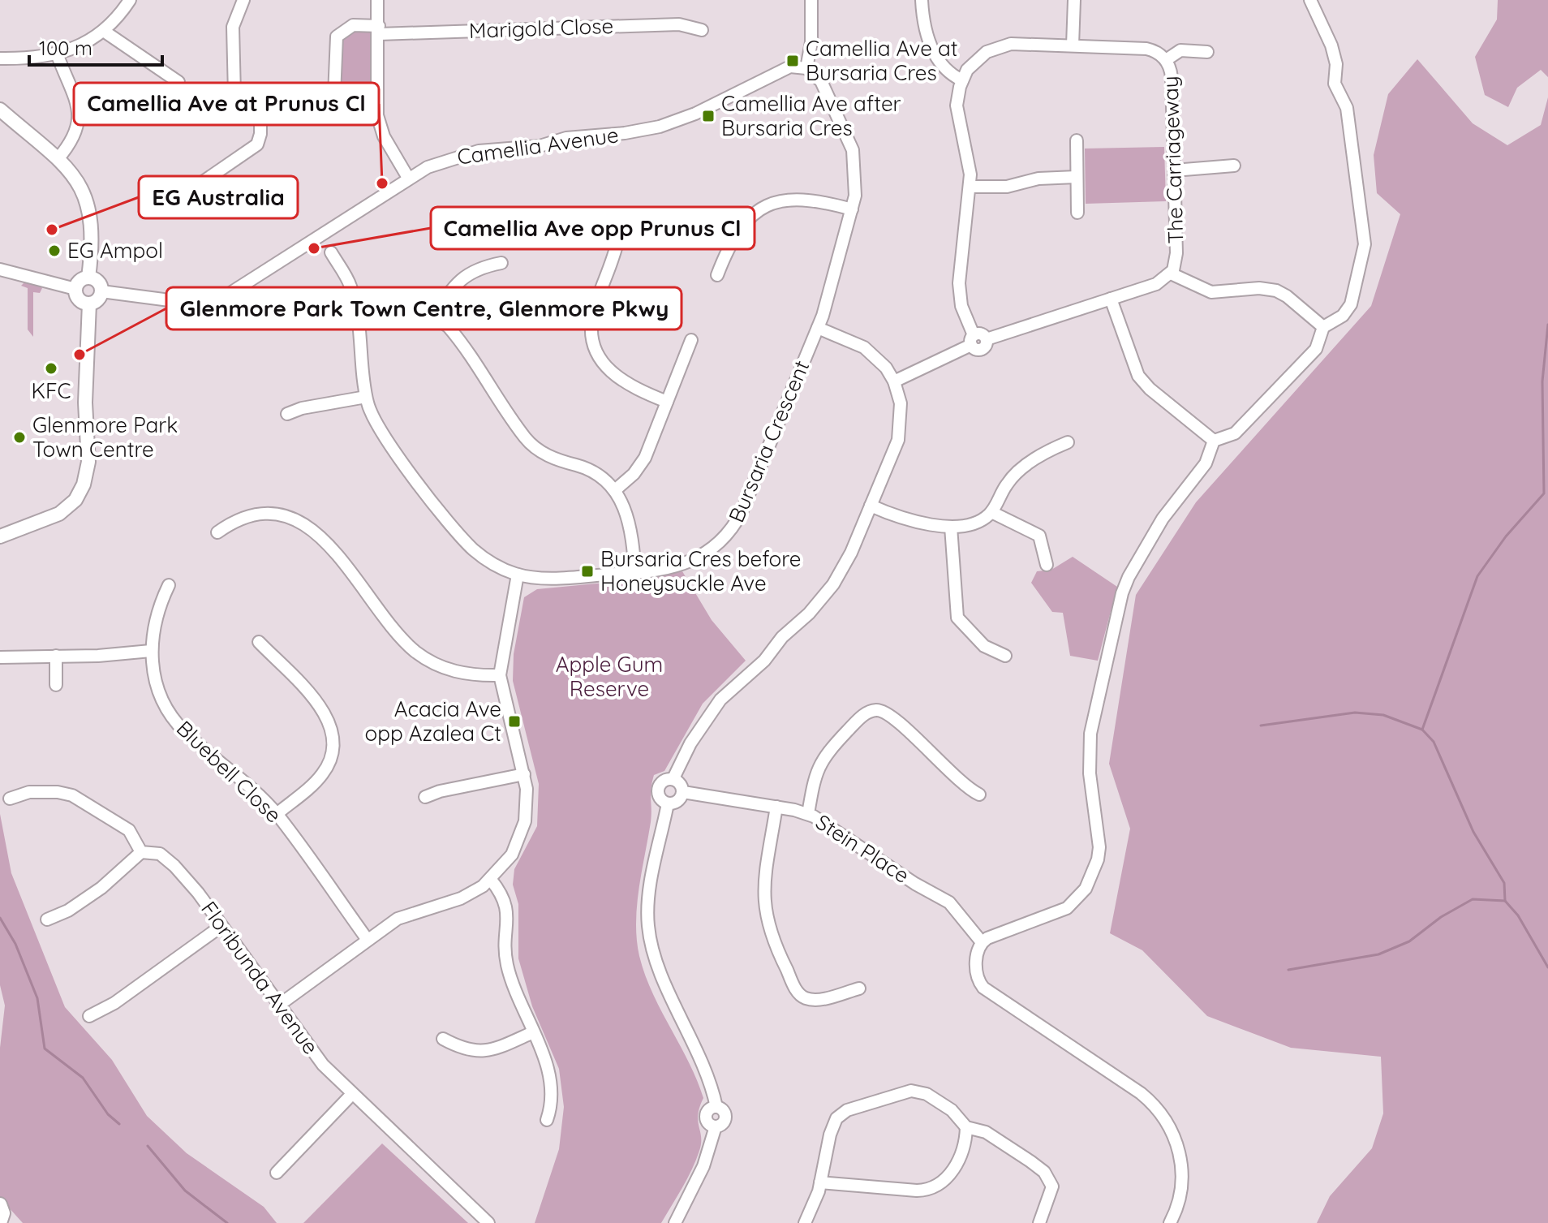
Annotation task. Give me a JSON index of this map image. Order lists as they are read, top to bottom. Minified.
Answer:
{"streets":{"street":["Marigold Close","Camellia Avenue","The Carriageway","Bursaria Crescent","Bluebell Close","Stein Place","Floribunda Avenue"]},"crossings":[["Camellia Avenue","Bursaria Crescent"]],"parks":["Apple Gum Reserve"],"places":{"transit":["Camellia Ave at Bursaria Cres","Camellia Ave after Bursaria Cres","Bursaria Cres before Honeysuckle Ave","Acacia Ave opp Azalea Ct"],"other":["Camellia Ave at Prunus Cl","EG Australia","Camellia Ave opp Prunus Cl","EG Ampol","Glenmore Park Town Centre, Glenmore Pkwy","KFC","Glenmore Park Town Centre"]},"scale_bar":"100 m"}
